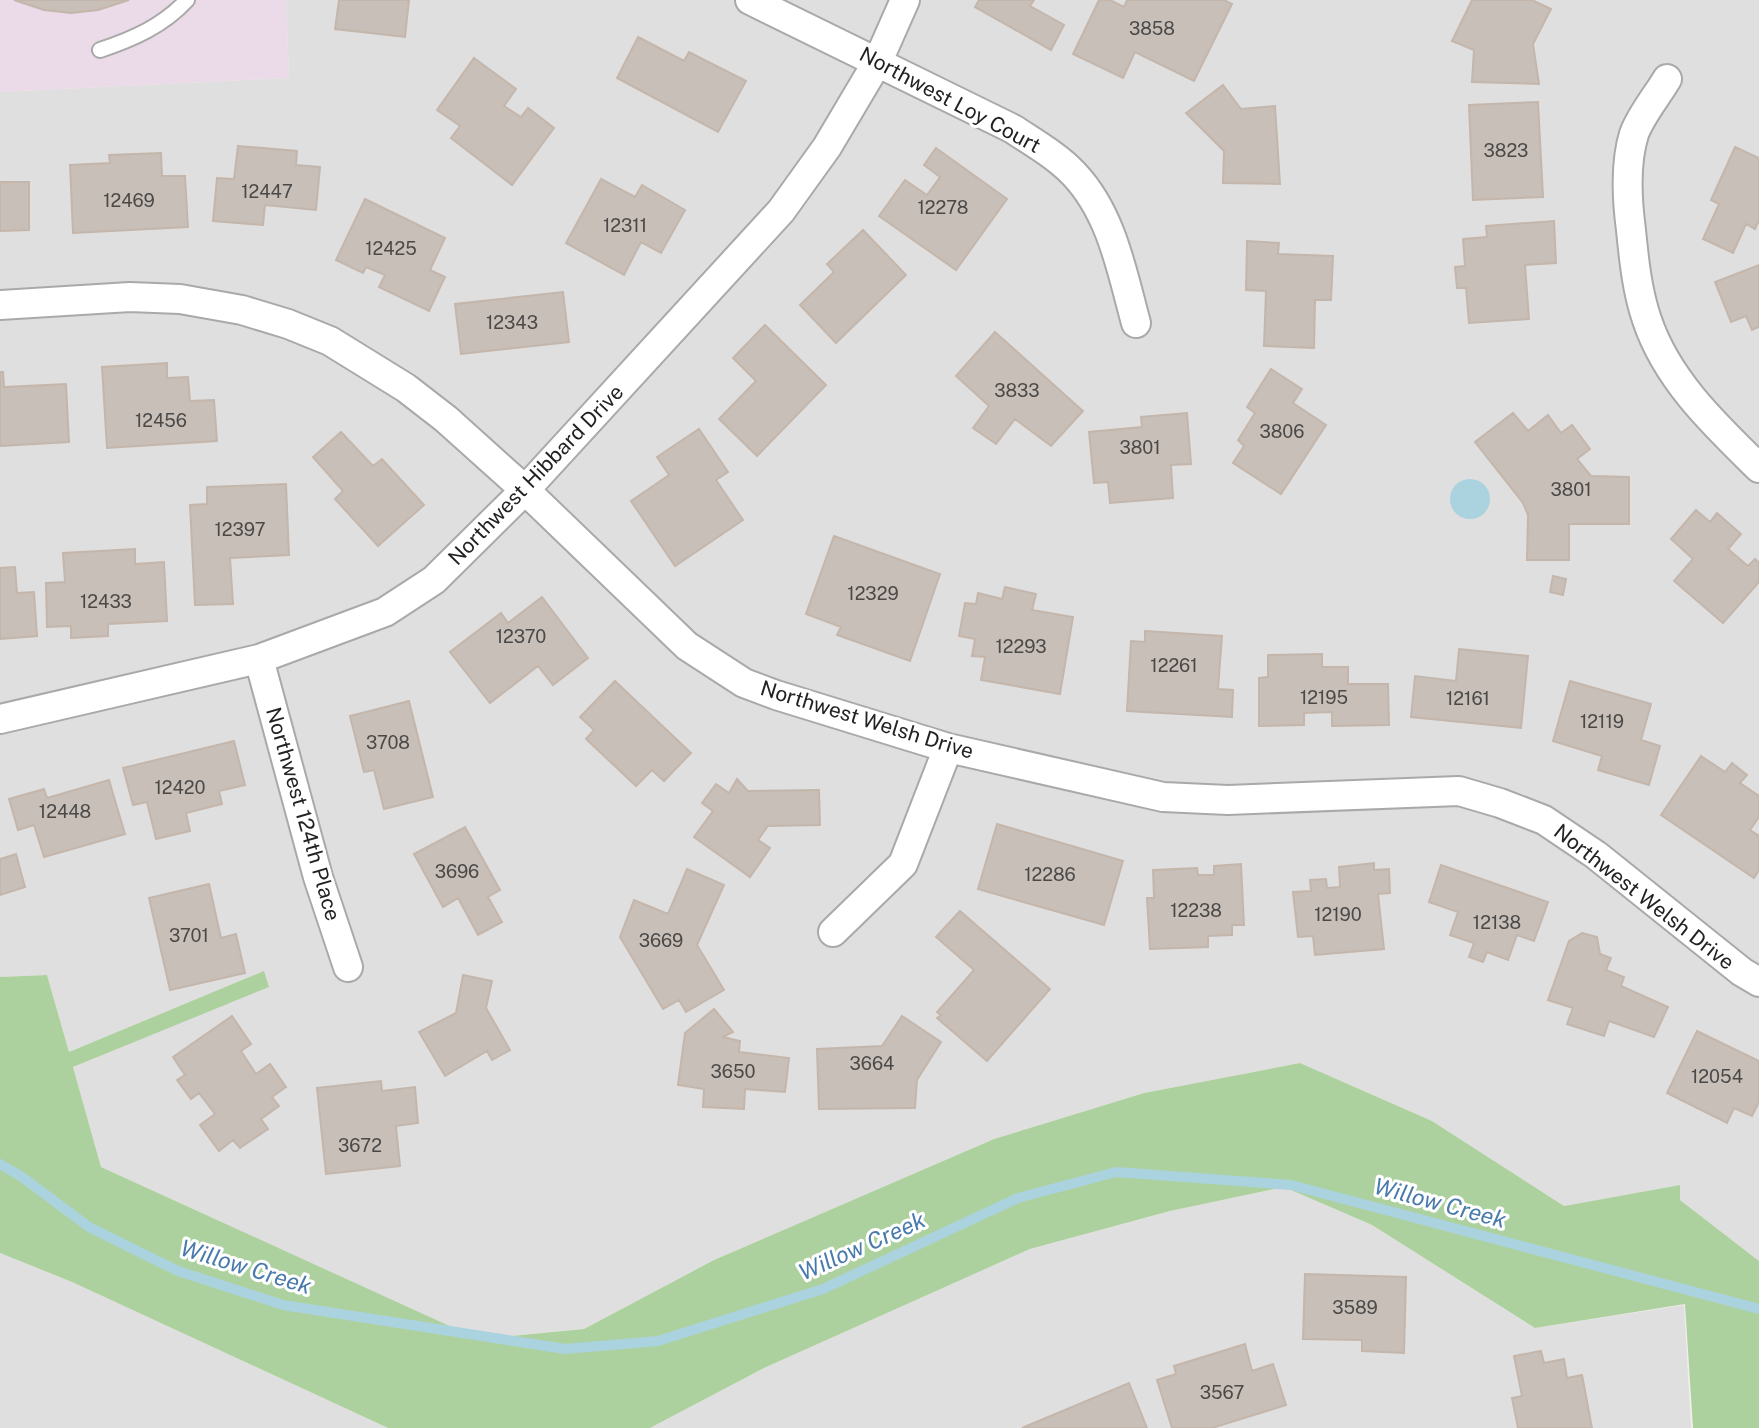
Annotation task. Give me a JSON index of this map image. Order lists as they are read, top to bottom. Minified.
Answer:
{"streets":{"street":["Northwest Loy Court","Northwest Hibbard Drive","Northwest Welsh Drive","Northwest 124th Place"]},"crossings":[["Northwest Loy Court","Northwest Hibbard Drive"],["Northwest Hibbard Drive","Northwest Welsh Drive"],["Northwest Hibbard Drive","Northwest 124th Place"]],"water":["Willow Creek"],"house_numbers":["3858","3823","12447","12469","12278","12311","12425","12343","3833","12456","3806","3801","3801","12397","12329","12433","12370","12293","12261","12195","12161","12119","3708","12420","12448","3696","12286","12238","12190","12138","3701","3669","3664","3650","12054","3672","3589","3567"]}
